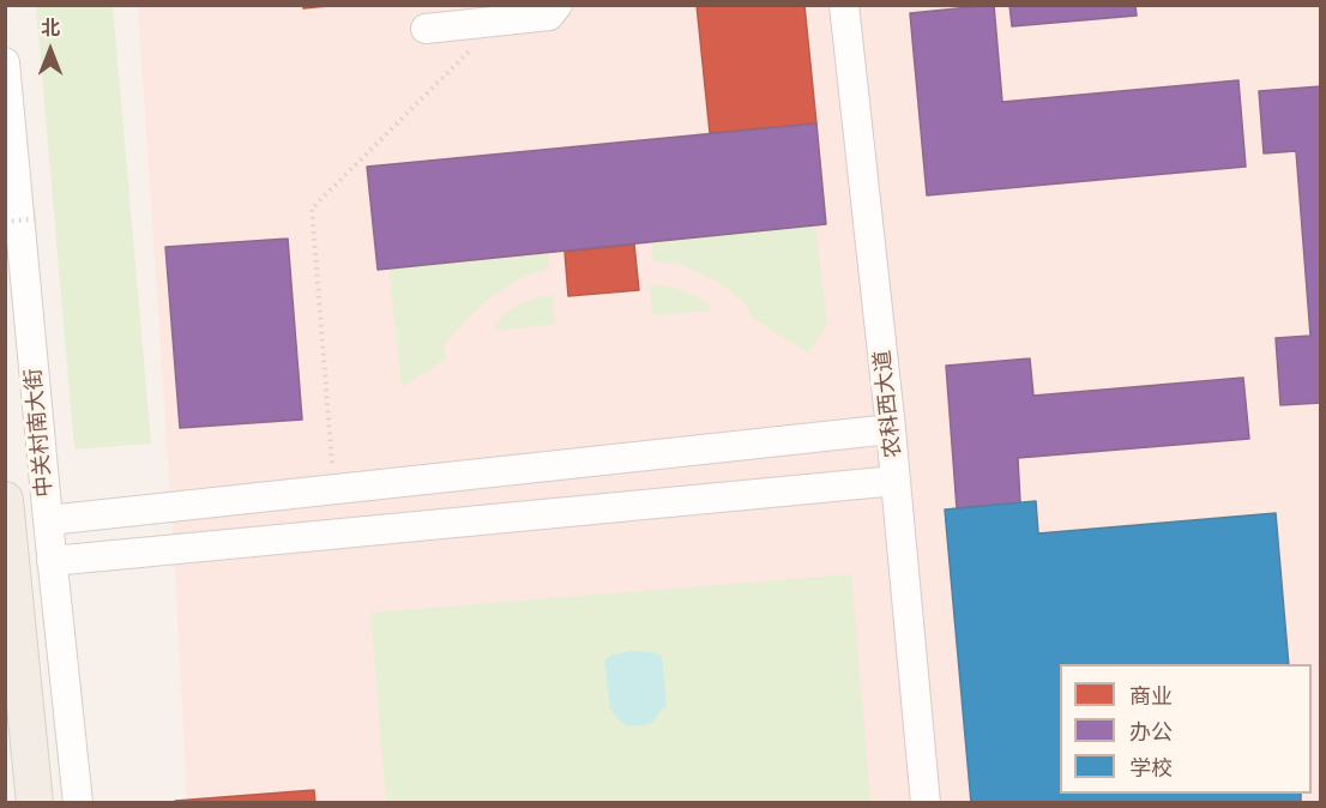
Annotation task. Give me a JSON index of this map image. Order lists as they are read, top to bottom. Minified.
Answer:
{"streets":{"main road":["中关村南大街"],"street":["农科西大道"]},"legend":["商业","办公","学校"],"north":"top"}
